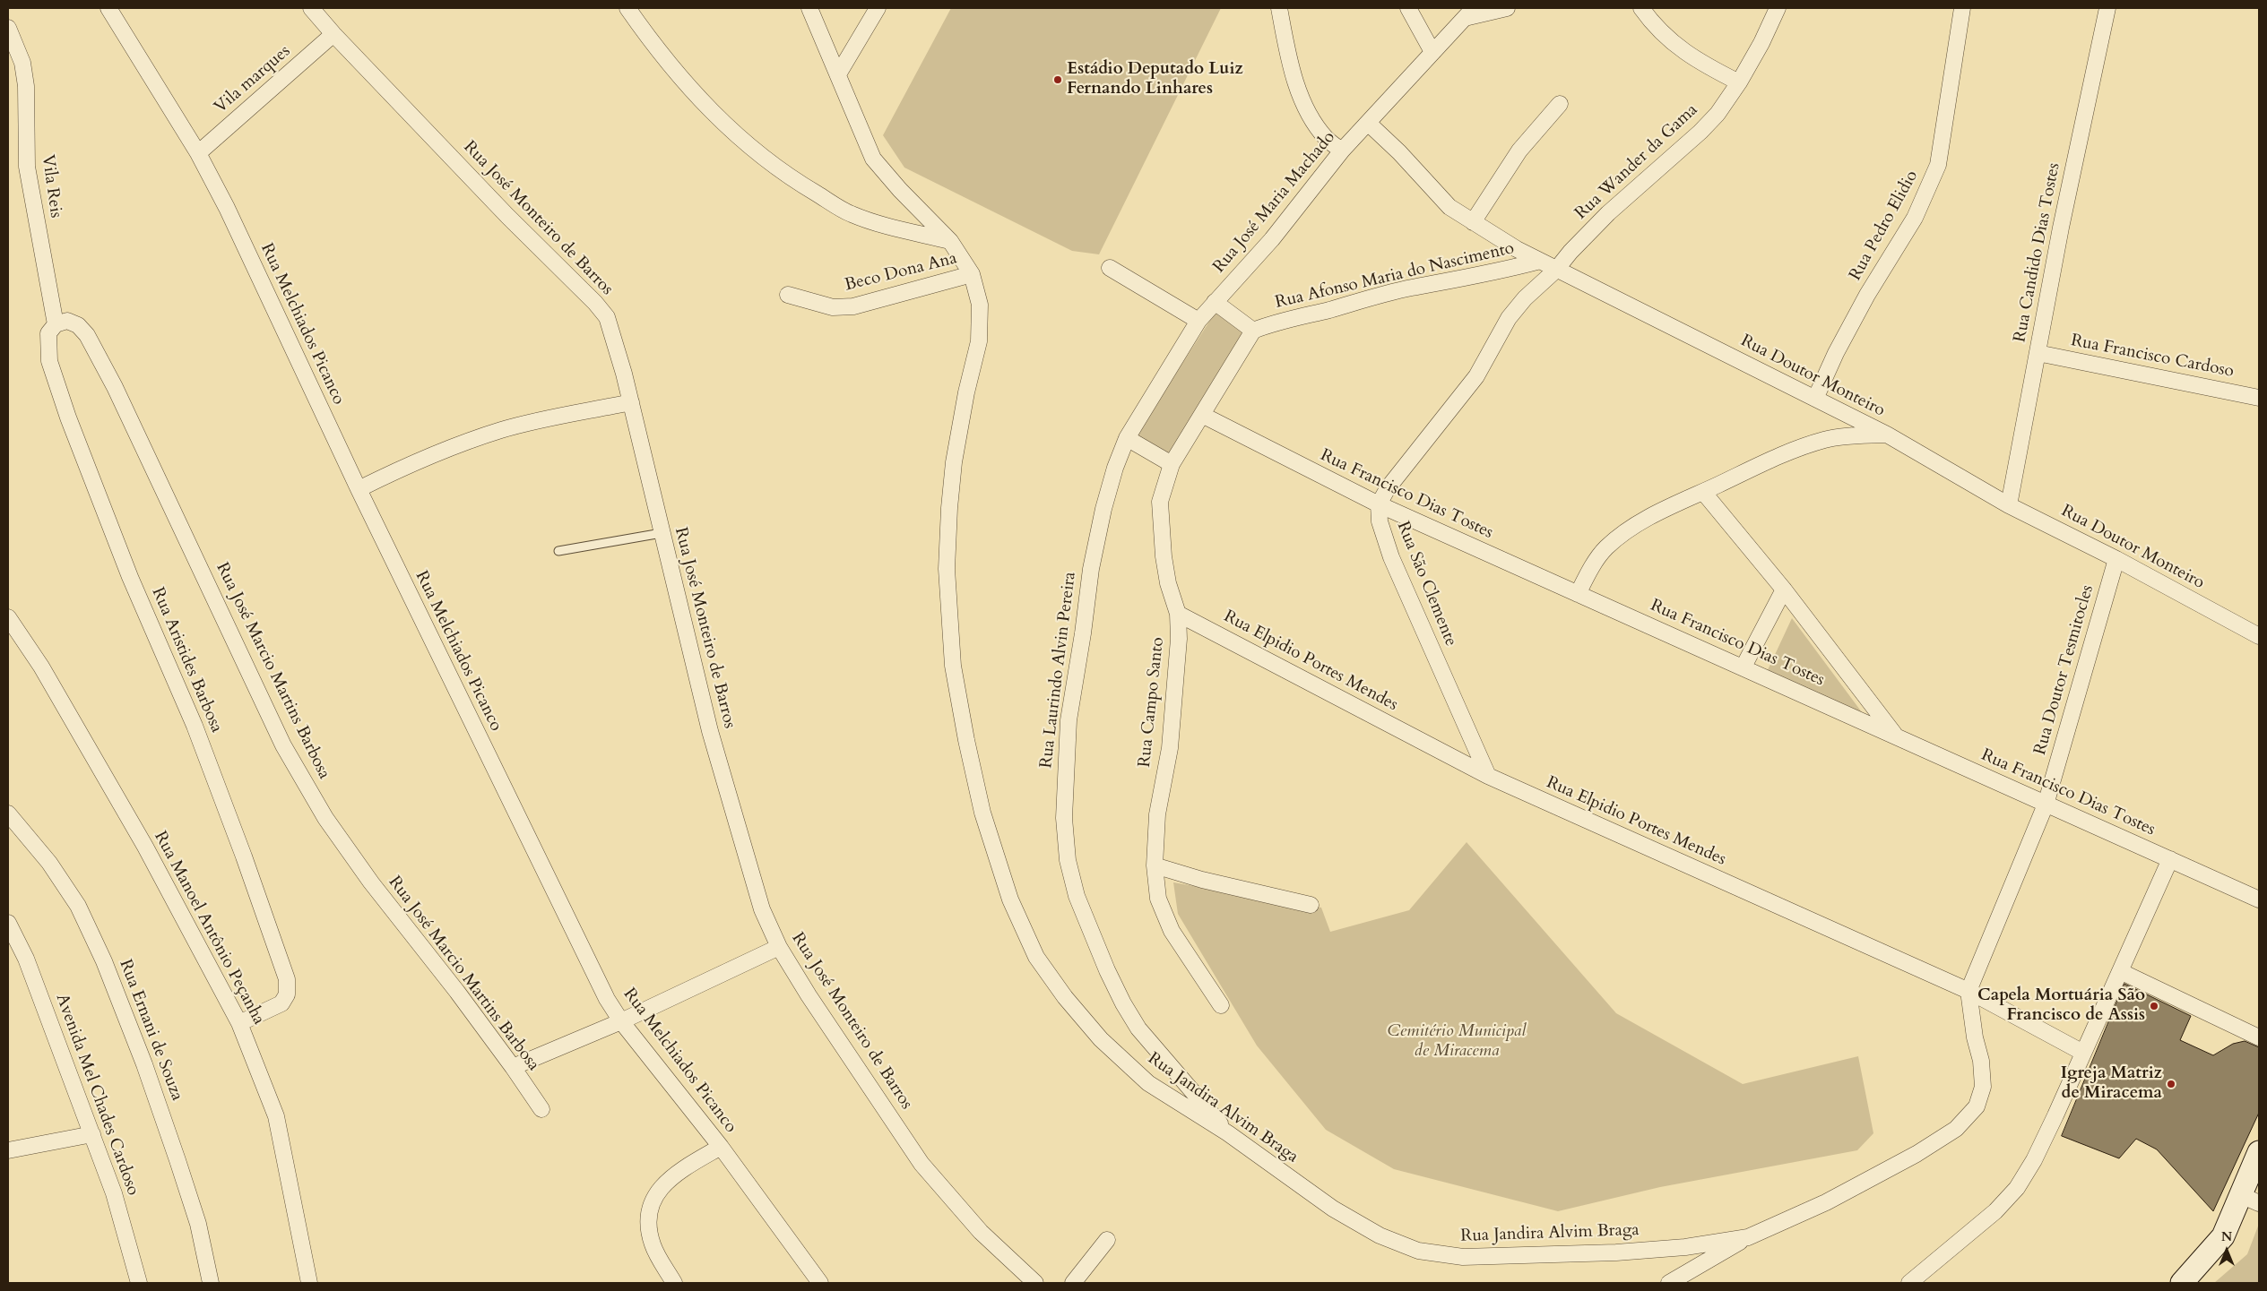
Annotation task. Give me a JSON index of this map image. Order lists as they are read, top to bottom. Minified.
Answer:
{"streets":{"street":["Vila marques","Rua Wander da Gama","Vila Reis","Rua José Maria Machado","Rua José Monteiro de Barros","Rua Pedro Elidio","Rua Candido Dias Tostes","Beco Dona Ana","Rua Afonso Maria do Nascimento","Rua Melchiados Picanco","Rua Francisco Cardoso","Rua Doutor Monteiro","Rua Francisco Dias Tostes","Rua São Clemente","Rua Aristides Barbosa","Rua Elpidio Portes Mendes","Rua Laurindo Alvin Pereira","Rua Doutor Tesmitocles","Rua José Marcio Martins Barbosa","Rua Campo Santo","Rua Manoel Antônio Peçanha","Rua Ernani de Souza","Avenida Mel Chades Cardoso","Rua Jandira Alvim Braga"]},"crossings":[["Vila marques","Rua José Monteiro de Barros"],["Vila marques","Rua Melchiados Picanco"],["Rua Wander da Gama","Rua Doutor Monteiro"],["Vila Reis","Rua Aristides Barbosa"],["Vila Reis","Rua José Marcio Martins Barbosa"],["Rua José Maria Machado","Rua Doutor Monteiro"],["Rua José Maria Machado","Rua Laurindo Alvin Pereira"],["Rua Pedro Elidio","Rua Doutor Monteiro"],["Rua Candido Dias Tostes","Rua Francisco Cardoso"],["Rua Candido Dias Tostes","Rua Doutor Monteiro"],["Beco Dona Ana","Rua Jandira Alvim Braga"],["Rua Afonso Maria do Nascimento","Rua Doutor Monteiro"],["Rua Afonso Maria do Nascimento","Rua Campo Santo"],["Rua Doutor Monteiro","Rua Doutor Tesmitocles"],["Rua Francisco Dias Tostes","Rua São Clemente"],["Rua Francisco Dias Tostes","Rua Doutor Tesmitocles"],["Rua Francisco Dias Tostes","Rua Campo Santo"],["Rua São Clemente","Rua Elpidio Portes Mendes"],["Rua Aristides Barbosa","Rua José Marcio Martins Barbosa"],["Rua Aristides Barbosa","Rua Manoel Antônio Peçanha"],["Rua Elpidio Portes Mendes","Rua Doutor Tesmitocles"],["Rua Elpidio Portes Mendes","Rua Campo Santo"],["Rua Elpidio Portes Mendes","Rua Jandira Alvim Braga"],["Rua Laurindo Alvin Pereira","Rua Jandira Alvim Braga"],["Rua Doutor Tesmitocles","Rua Jandira Alvim Braga"]],"parks":["Cemitério Municipal de Miracema"],"places":["Estádio Deputado Luiz Fernando Linhares","Capela Mortuária São Francisco de Assis","Igreja Matriz de Miracema"],"north":"top"}
